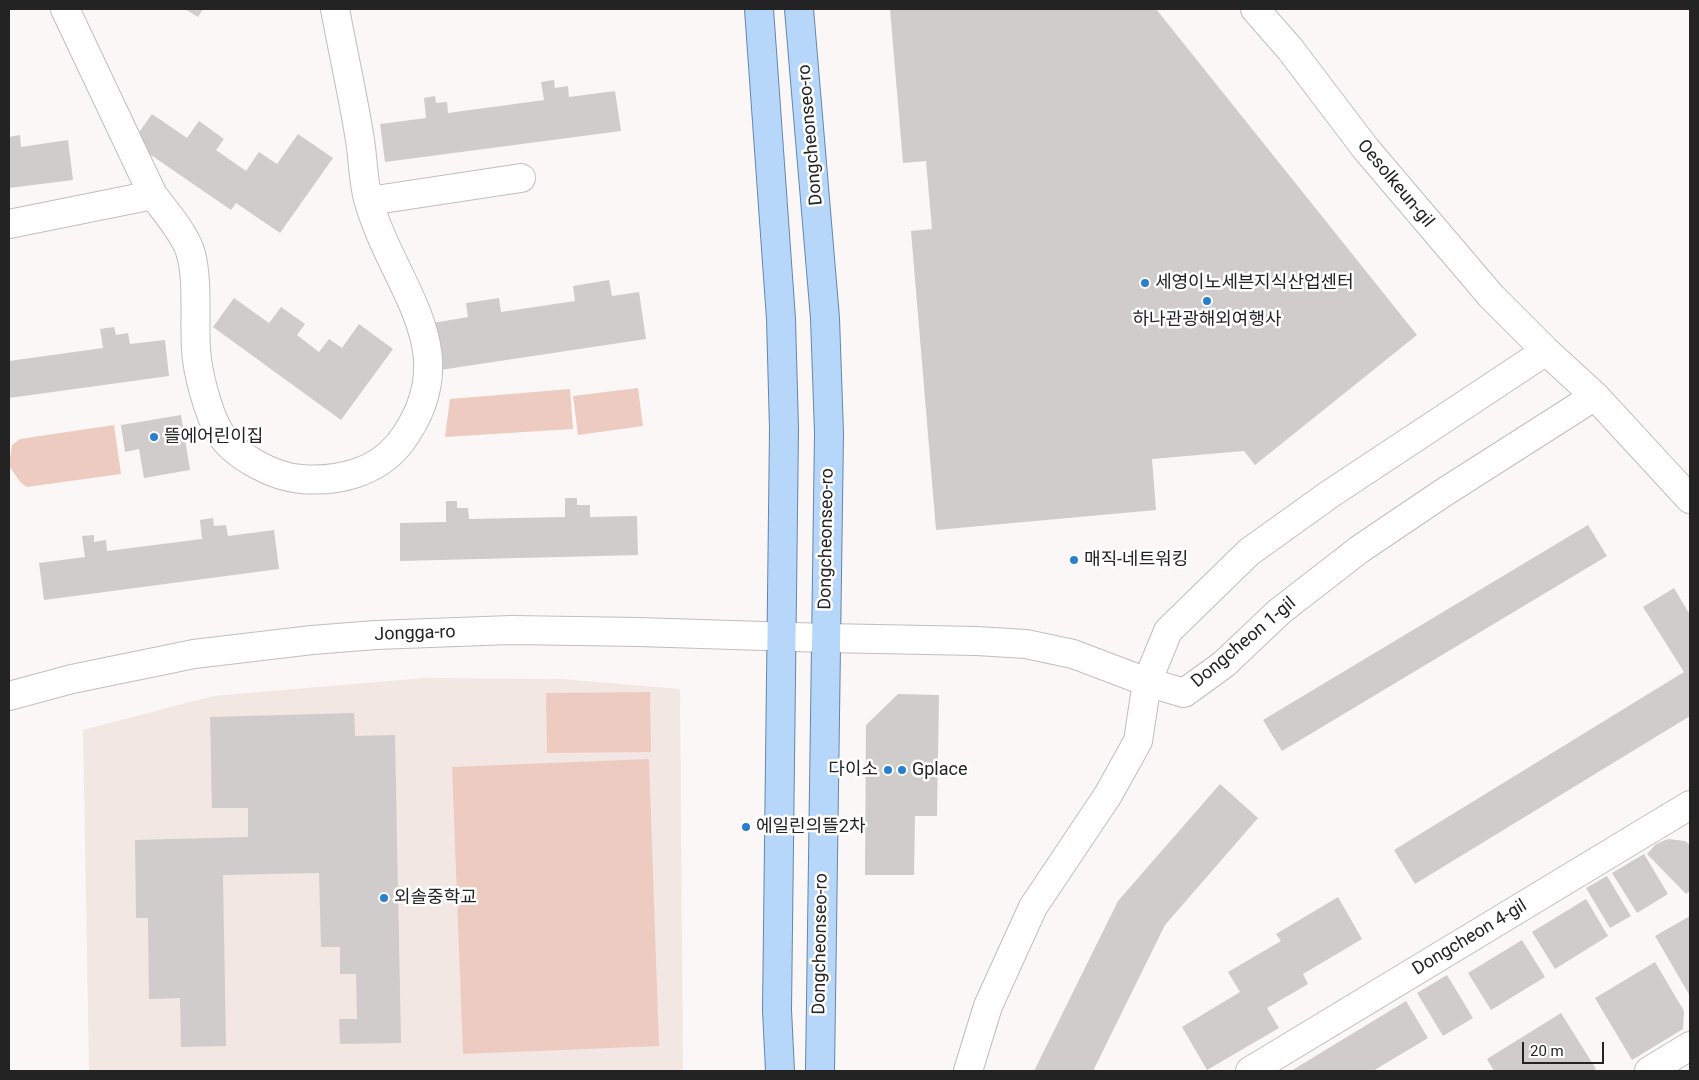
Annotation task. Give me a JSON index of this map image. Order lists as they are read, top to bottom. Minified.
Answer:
{"streets":{"main road":["Dongcheonseo-ro"],"street":["Oesolkeun-gil","Jongga-ro","Dongcheon 1-gil","Dongcheon 4-gil"]},"crossings":[["Dongcheonseo-ro","Jongga-ro"],["Jongga-ro","Dongcheon 1-gil"]],"places":["세영이노세븐지식산업센터","하나관광해외여행사","뜰에어린이집","매직-네트워킹","다이소","Gplace","에일린의뜰2차","외솔중학교"],"scale_bar":"20 m"}
